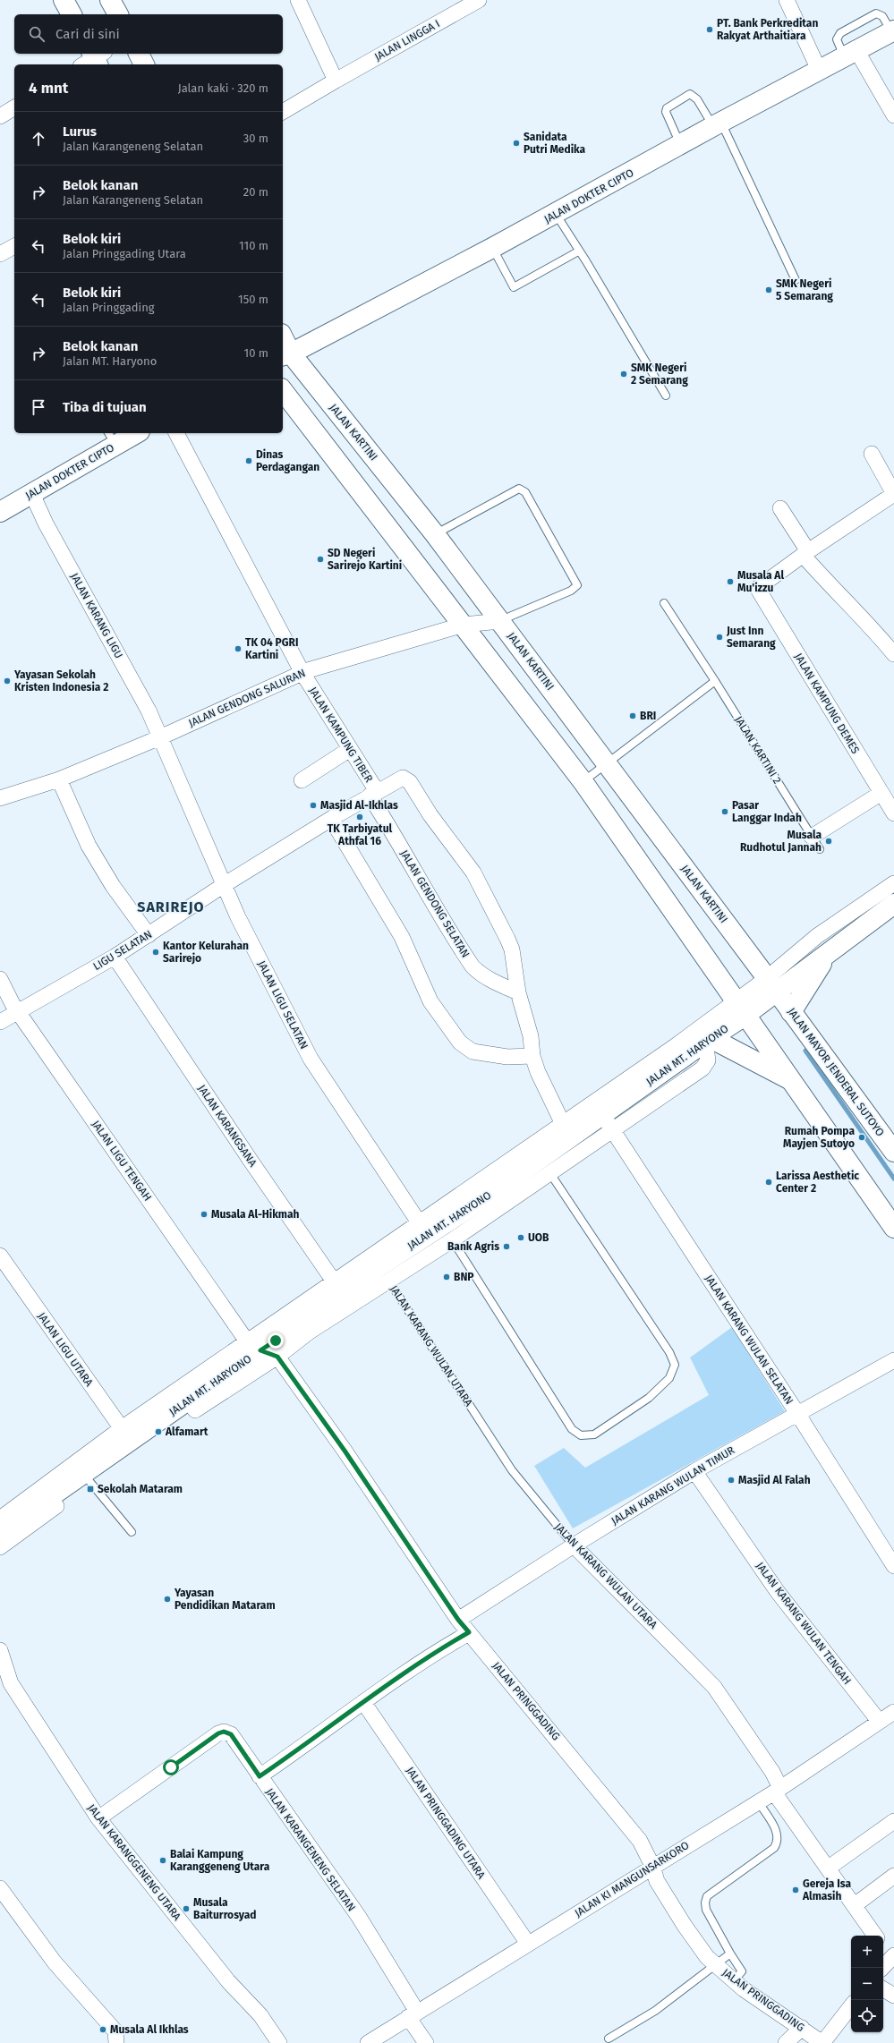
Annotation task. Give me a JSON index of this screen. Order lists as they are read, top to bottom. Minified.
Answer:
{"streets":{"main road":["JALAN DOKTER CIPTO","JALAN KARTINI","JALAN MT. HARYONO","JALAN MAYOR JENDERAL SUTOYO"],"street":["JALAN LINGGA I","JALAN KARANG LIGU","JALAN GENDONG SALURAN","JALAN KAMPUNG DEMES","JALAN KAMPUNG TIBER","JALAN KARTINI 2","JALAN GENDONG SELATAN","LIGU SELATAN","JALAN LIGU SELATAN","JALAN KARANGSANA","JALAN LIGU TENGAH","JALAN KARANG WULAN SELATAN","JALAN KARANG WULAN UTARA","JALAN LIGU UTARA","JALAN KARANG WULAN TIMUR","JALAN KARANG WULAN TENGAH","JALAN PRINGGADING","JALAN PRINGGADING UTARA","JALAN KARANGENENG SELATAN","JALAN KARANGGENENG UTARA","JALAN KI MANGUNSARKORO"]},"crossings":[["JALAN DOKTER CIPTO","JALAN KARTINI"],["JALAN DOKTER CIPTO","JALAN KARANG LIGU"],["JALAN KARTINI","JALAN GENDONG SALURAN"],["JALAN KARTINI","JALAN MT. HARYONO"],["JALAN KARTINI","JALAN MAYOR JENDERAL SUTOYO"],["JALAN KARANG LIGU","JALAN GENDONG SALURAN"],["JALAN KARANG LIGU","JALAN LIGU SELATAN"],["JALAN GENDONG SALURAN","JALAN KAMPUNG TIBER"],["JALAN GENDONG SALURAN","JALAN LIGU SELATAN"],["JALAN KAMPUNG DEMES","JALAN KARTINI 2"],["JALAN KAMPUNG TIBER","JALAN GENDONG SELATAN"],["JALAN KAMPUNG TIBER","JALAN MT. HARYONO"],["LIGU SELATAN","JALAN LIGU SELATAN"],["LIGU SELATAN","JALAN KARANGSANA"],["LIGU SELATAN","JALAN LIGU TENGAH"],["JALAN LIGU SELATAN","JALAN MT. HARYONO"],["JALAN MT. HARYONO","JALAN MAYOR JENDERAL SUTOYO"],["JALAN MT. HARYONO","JALAN KARANGSANA"],["JALAN MT. HARYONO","JALAN LIGU TENGAH"],["JALAN MT. HARYONO","JALAN KARANG WULAN SELATAN"],["JALAN MT. HARYONO","JALAN KARANG WULAN UTARA"],["JALAN MT. HARYONO","JALAN LIGU UTARA"],["JALAN MT. HARYONO","JALAN PRINGGADING"],["JALAN LIGU TENGAH","JALAN PRINGGADING"],["JALAN KARANG WULAN SELATAN","JALAN KARANG WULAN TIMUR"],["JALAN KARANG WULAN UTARA","JALAN KARANG WULAN TIMUR"],["JALAN KARANG WULAN UTARA","JALAN KI MANGUNSARKORO"],["JALAN KARANG WULAN TIMUR","JALAN KARANG WULAN TENGAH"],["JALAN KARANG WULAN TIMUR","JALAN PRINGGADING"],["JALAN KARANG WULAN TENGAH","JALAN KI MANGUNSARKORO"],["JALAN PRINGGADING","JALAN KI MANGUNSARKORO"],["JALAN PRINGGADING UTARA","JALAN KI MANGUNSARKORO"],["JALAN KARANGENENG SELATAN","JALAN KARANGGENENG UTARA"],["JALAN KARANGENENG SELATAN","JALAN KI MANGUNSARKORO"]],"districts":["SARIREJO"],"places":{"other":["PT. Bank Perkreditan Rakyat Arthaitiara","Sanidata Putri Medika","SMK Negeri 5 Semarang","SMK Negeri 2 Semarang","Dinas Perdagangan","SD Negeri Sarirejo Kartini","Musala Al Mu'izzu","Just Inn Semarang","TK 04 PGRI Kartini","Yayasan Sekolah Kristen Indonesia 2","BRI","Masjid Al-Ikhlas","Pasar Langgar Indah","TK Tarbiyatul Athfal 16","Musala Rudhotul Jannah","Kantor Kelurahan Sarirejo","Rumah Pompa Mayjen Sutoyo","Larissa Aesthetic Center 2","Musala Al-Hikmah","UOB","Bank Agris","BNP","Alfamart","Masjid Al Falah","Yayasan Pendidikan Mataram","Balai Kampung Karanggeneng Utara","Gereja Isa Almasih","Musala Baiturrosyad","Musala Al Ikhlas"],"transit":["Sekolah Mataram"]},"page":{"search":"Cari di sini","heading":["4 mnt","Jalan kaki · 320 m"],"list":[["Lurus","Jalan Karangeneng Selatan","30 m"],["Belok kanan","Jalan Karangeneng Selatan","20 m"],["Belok kiri","Jalan Pringgading Utara","110 m"],["Belok kiri","Jalan Pringgading","150 m"],["Belok kanan","Jalan MT. Haryono","10 m"],"Tiba di tujuan"],"map_buttons":["+","−"]}}
